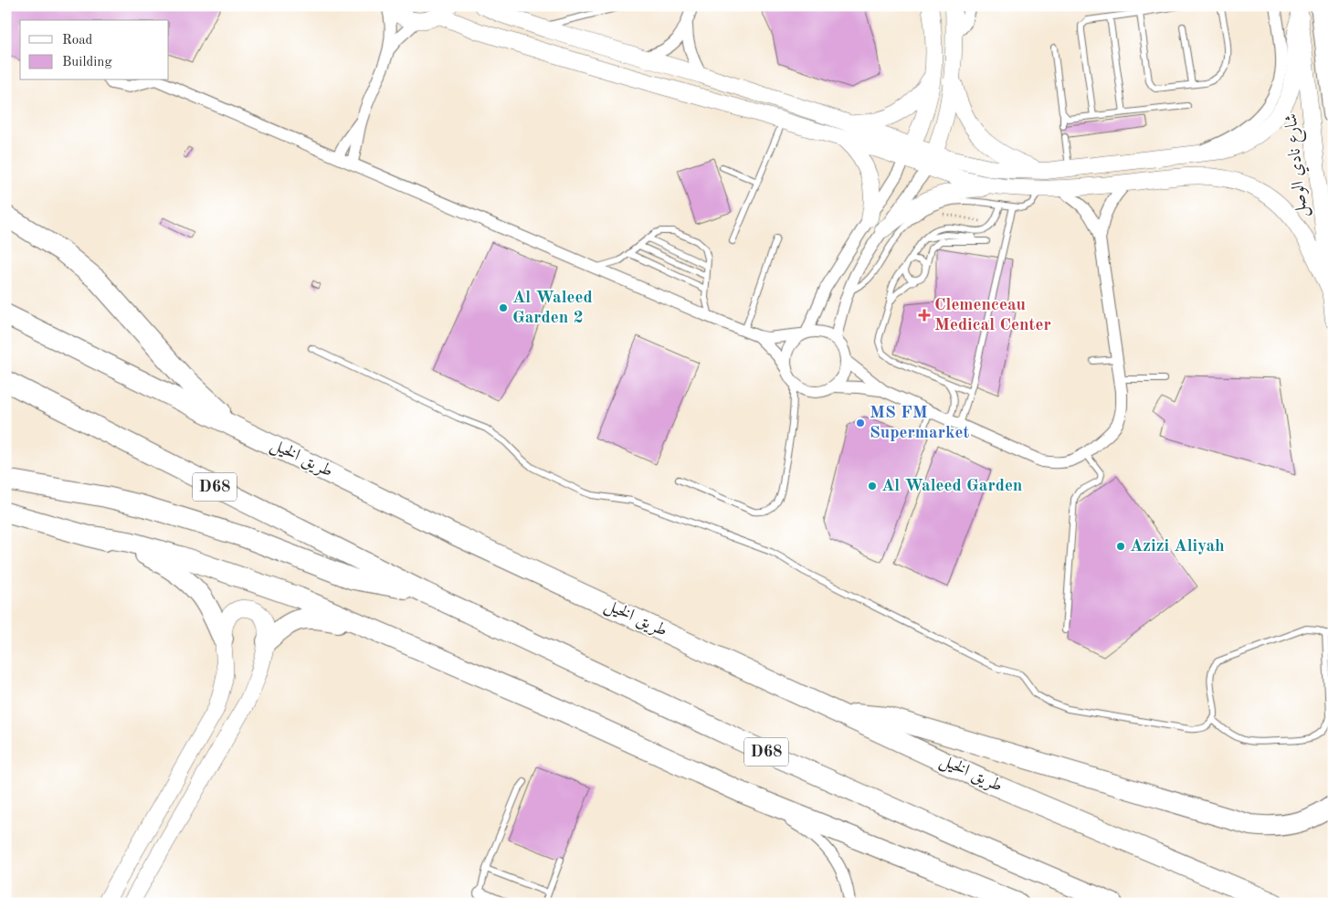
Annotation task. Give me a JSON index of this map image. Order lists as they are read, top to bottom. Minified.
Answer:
{"streets":{"highway":["طريق الخيل","D68"],"street":["شارع نادي الوصل"]},"places":{"other":["Al Waleed Garden 2","MS FM Supermarket","Al Waleed Garden","Azizi Aliyah"],"health":["Clemenceau Medical Center"]},"legend":["Road","Building"]}
